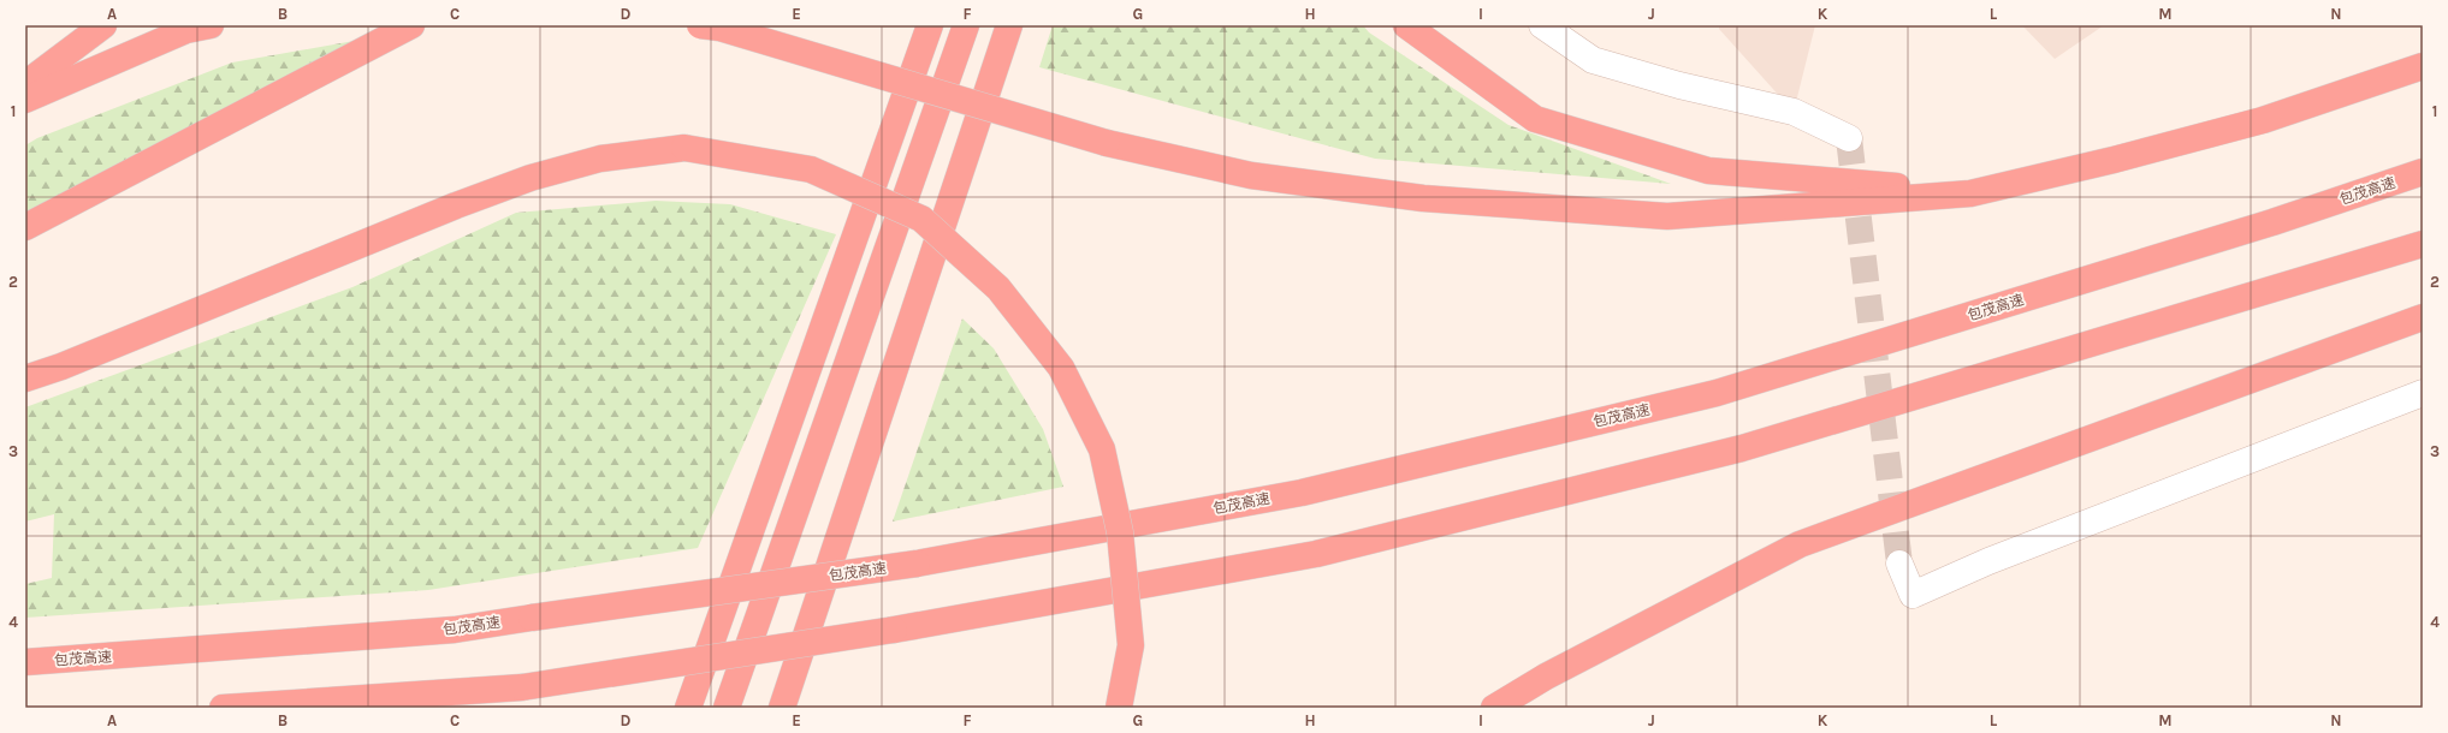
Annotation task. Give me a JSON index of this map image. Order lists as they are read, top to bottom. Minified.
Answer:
{"streets":{"highway":["包茂高速"]},"grid":{"columns":["A","B","C","D","E","F","G","H","I","J","K","L","M","N"],"rows":["1","2","3","4"]}}
